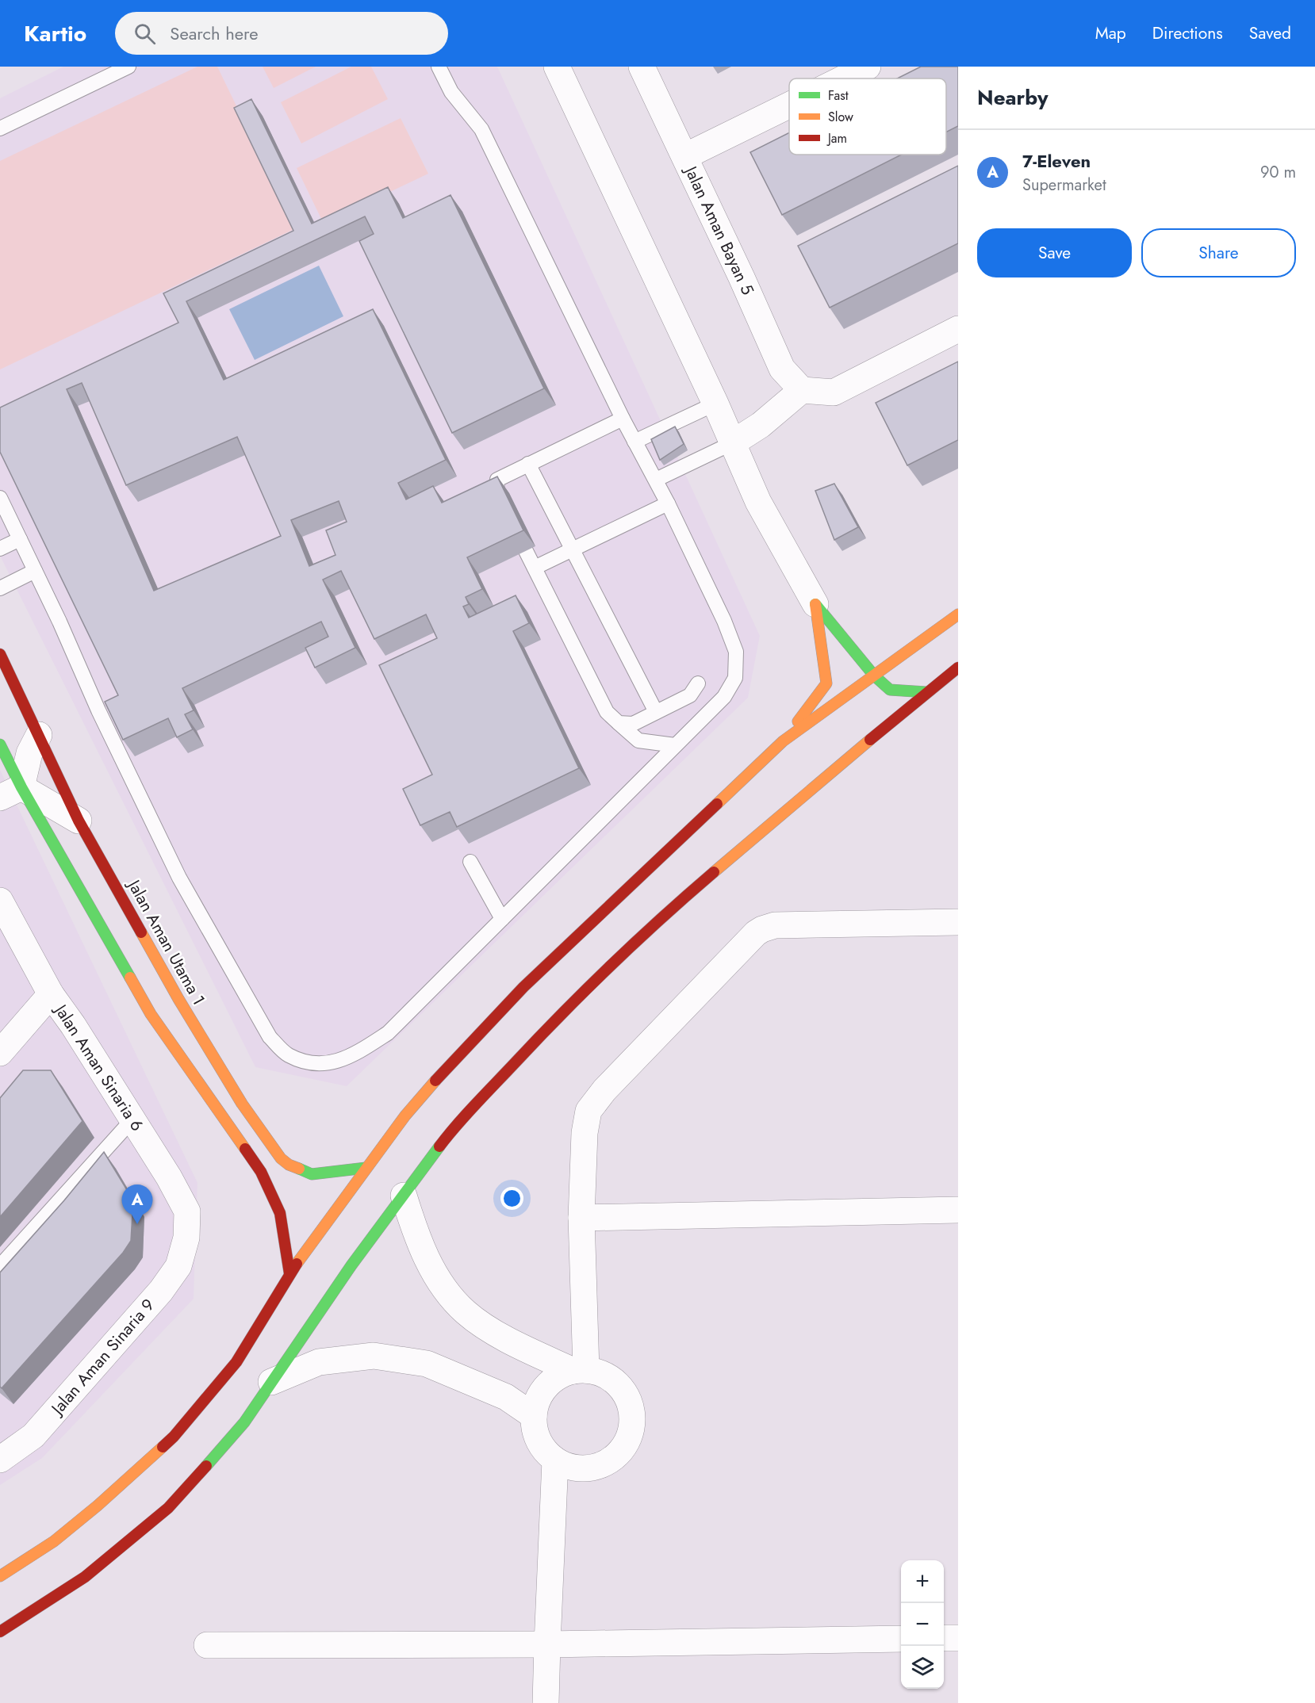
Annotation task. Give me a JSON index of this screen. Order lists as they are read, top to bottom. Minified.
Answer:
{"streets":{"street":["Jalan Aman Bayan 5","Jalan Aman Utama 1","Jalan Aman Sinaria 6","Jalan Aman Sinaria 9"]},"crossings":[["Jalan Aman Sinaria 6","Jalan Aman Sinaria 9"]],"legend":["Fast","Slow","Jam"],"page":{"header":"Kartio","search":"Search here","nav":["Map","Directions","Saved"],"heading":"Nearby","list":[{"mark":"A","name":"7-Eleven","note":"Supermarket","value":"90 m"}],"buttons":["Save","Share"],"pins":"A","map_buttons":["+","−"]}}
